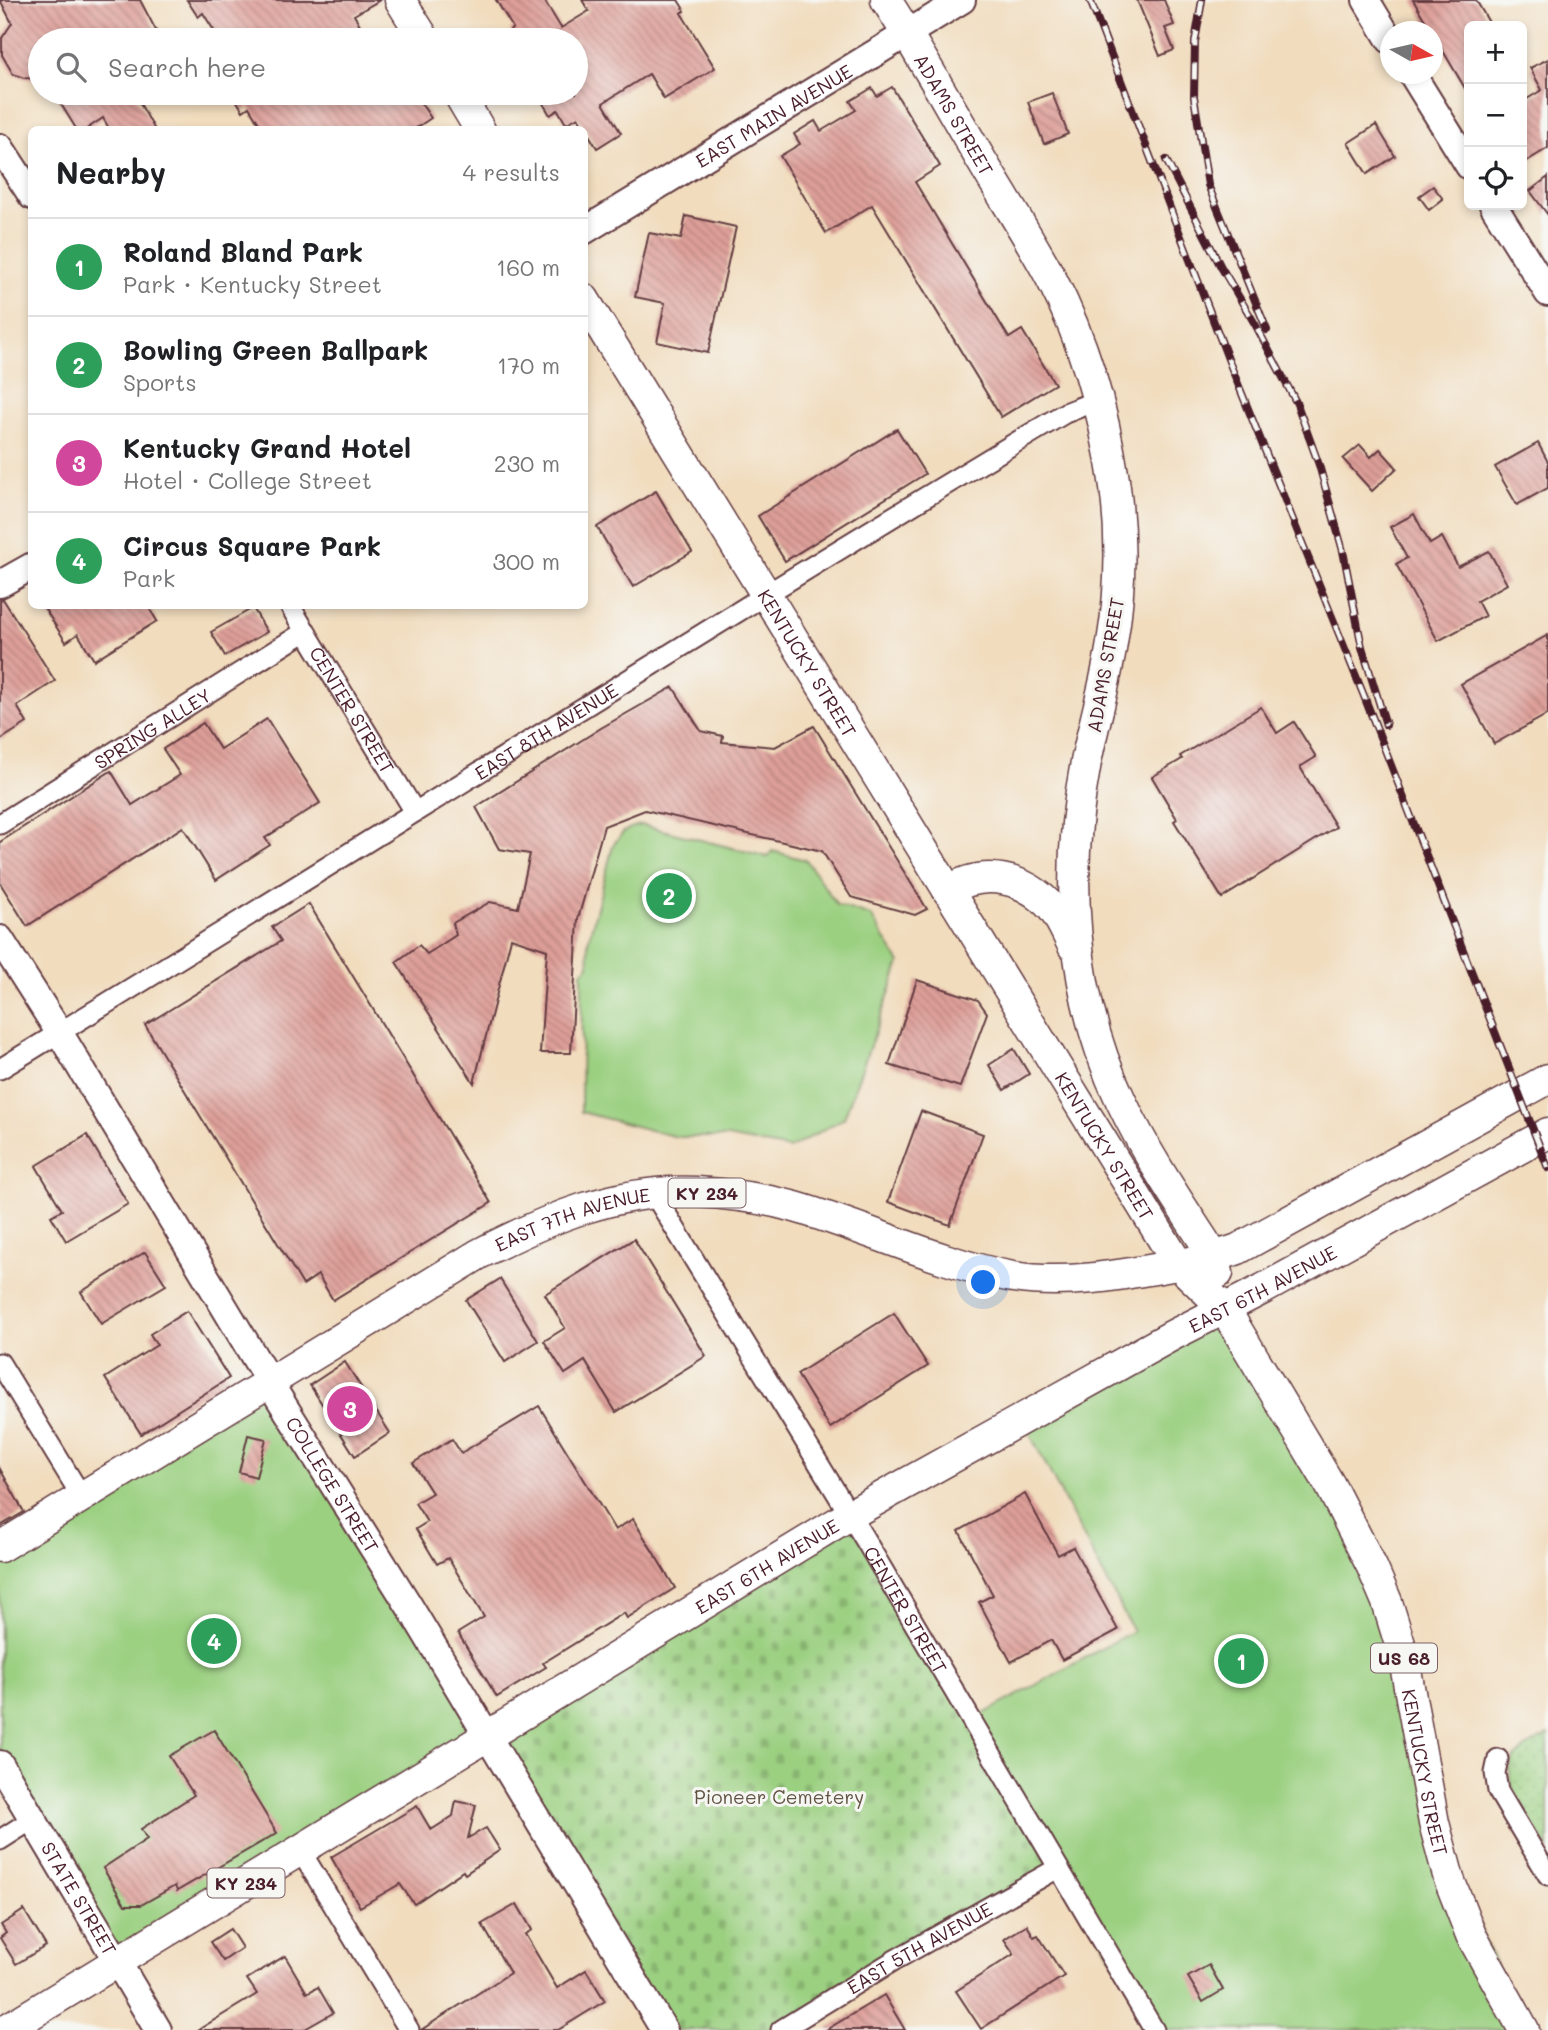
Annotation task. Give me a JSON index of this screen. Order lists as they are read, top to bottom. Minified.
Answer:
{"streets":{"main road":["ADAMS STREET","KENTUCKY STREET","KY 234","EAST 7TH AVENUE","EAST 6TH AVENUE","US 68"],"street":["EAST MAIN AVENUE","CENTER STREET","SPRING ALLEY","EAST 8TH AVENUE","COLLEGE STREET","STATE STREET","EAST 5TH AVENUE"]},"crossings":[["EAST MAIN AVENUE","ADAMS STREET"],["ADAMS STREET","KENTUCKY STREET"],["ADAMS STREET","EAST 8TH AVENUE"],["ADAMS STREET","EAST 7TH AVENUE"],["ADAMS STREET","EAST 6TH AVENUE"],["KENTUCKY STREET","EAST 8TH AVENUE"],["KENTUCKY STREET","EAST 7TH AVENUE"],["KENTUCKY STREET","EAST 6TH AVENUE"],["CENTER STREET","SPRING ALLEY"],["CENTER STREET","EAST 8TH AVENUE"],["CENTER STREET","EAST 7TH AVENUE"],["CENTER STREET","EAST 6TH AVENUE"],["CENTER STREET","EAST 5TH AVENUE"],["EAST 8TH AVENUE","COLLEGE STREET"],["EAST 7TH AVENUE","COLLEGE STREET"],["EAST 6TH AVENUE","COLLEGE STREET"],["EAST 6TH AVENUE","STATE STREET"]],"parks":["Pioneer Cemetery"],"north":"right","page":{"map_buttons":["+","−"],"search":"Search here","heading":["Nearby","4 results"],"list":[{"mark":"1","name":"Roland Bland Park","note":"Park · Kentucky Street","value":"160 m"},{"mark":"2","name":"Bowling Green Ballpark","note":"Sports","value":"170 m"},{"mark":"3","name":"Kentucky Grand Hotel","note":"Hotel · College Street","value":"230 m"},{"mark":"4","name":"Circus Square Park","note":"Park","value":"300 m"}],"pins":["2","3","4","1"]}}
